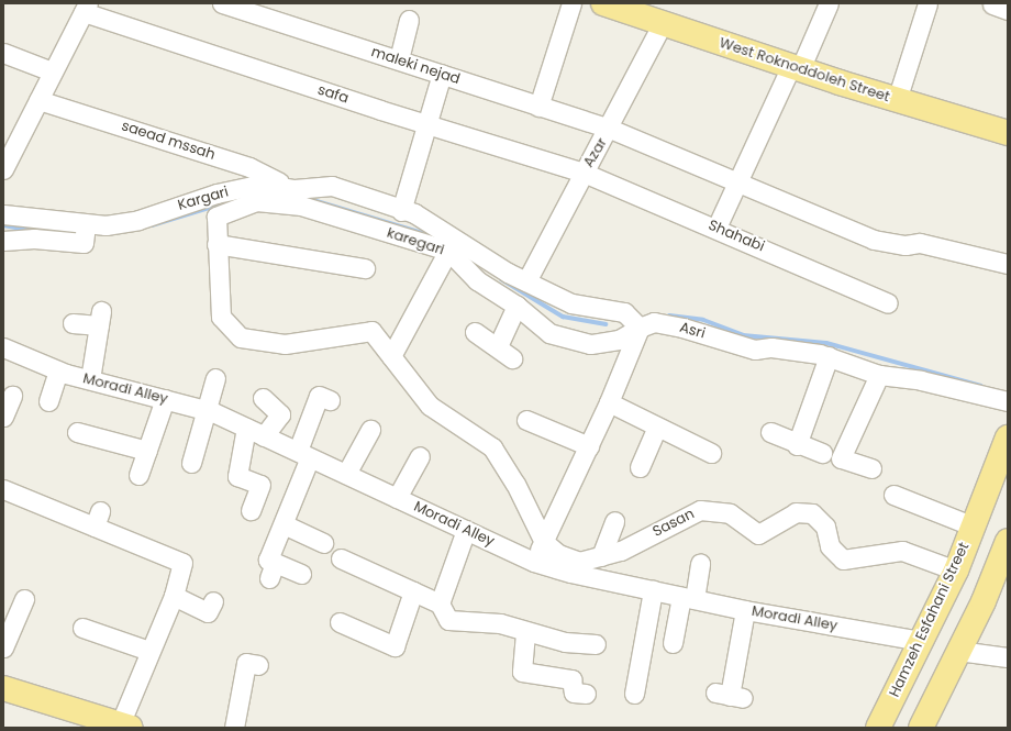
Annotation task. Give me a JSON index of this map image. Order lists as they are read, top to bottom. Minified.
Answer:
{"streets":{"main road":["West Roknoddoleh Street","Hamzeh Esfahani Street"],"street":["maleki nejad","safa","saead mssah","Azar","Kargari","Shahabi","karegari","Asri","Moradi Alley","Sasan"]},"crossings":[["maleki nejad","Azar"],["West Roknoddoleh Street","Azar"],["safa","Azar"],["safa","Shahabi"],["saead mssah","Kargari"],["Azar","Shahabi"],["karegari","Asri"],["Moradi Alley","Hamzeh Esfahani Street"],["Sasan","Hamzeh Esfahani Street"]]}
